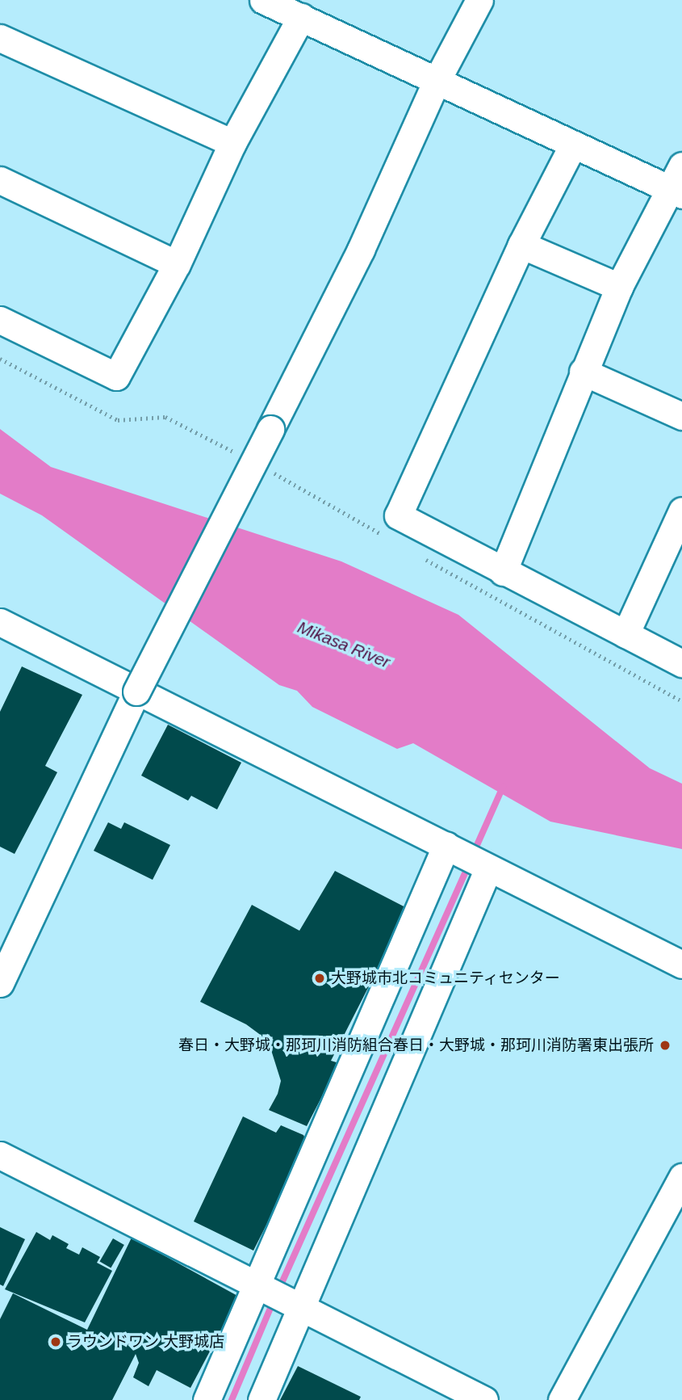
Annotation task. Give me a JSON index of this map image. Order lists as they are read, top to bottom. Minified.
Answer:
{"water":["Mikasa River"],"places":["大野城市北コミュニティセンター","春日・大野城・那珂川消防組合春日・大野城・那珂川消防署東出張所","ラウンドワン 大野城店"]}
